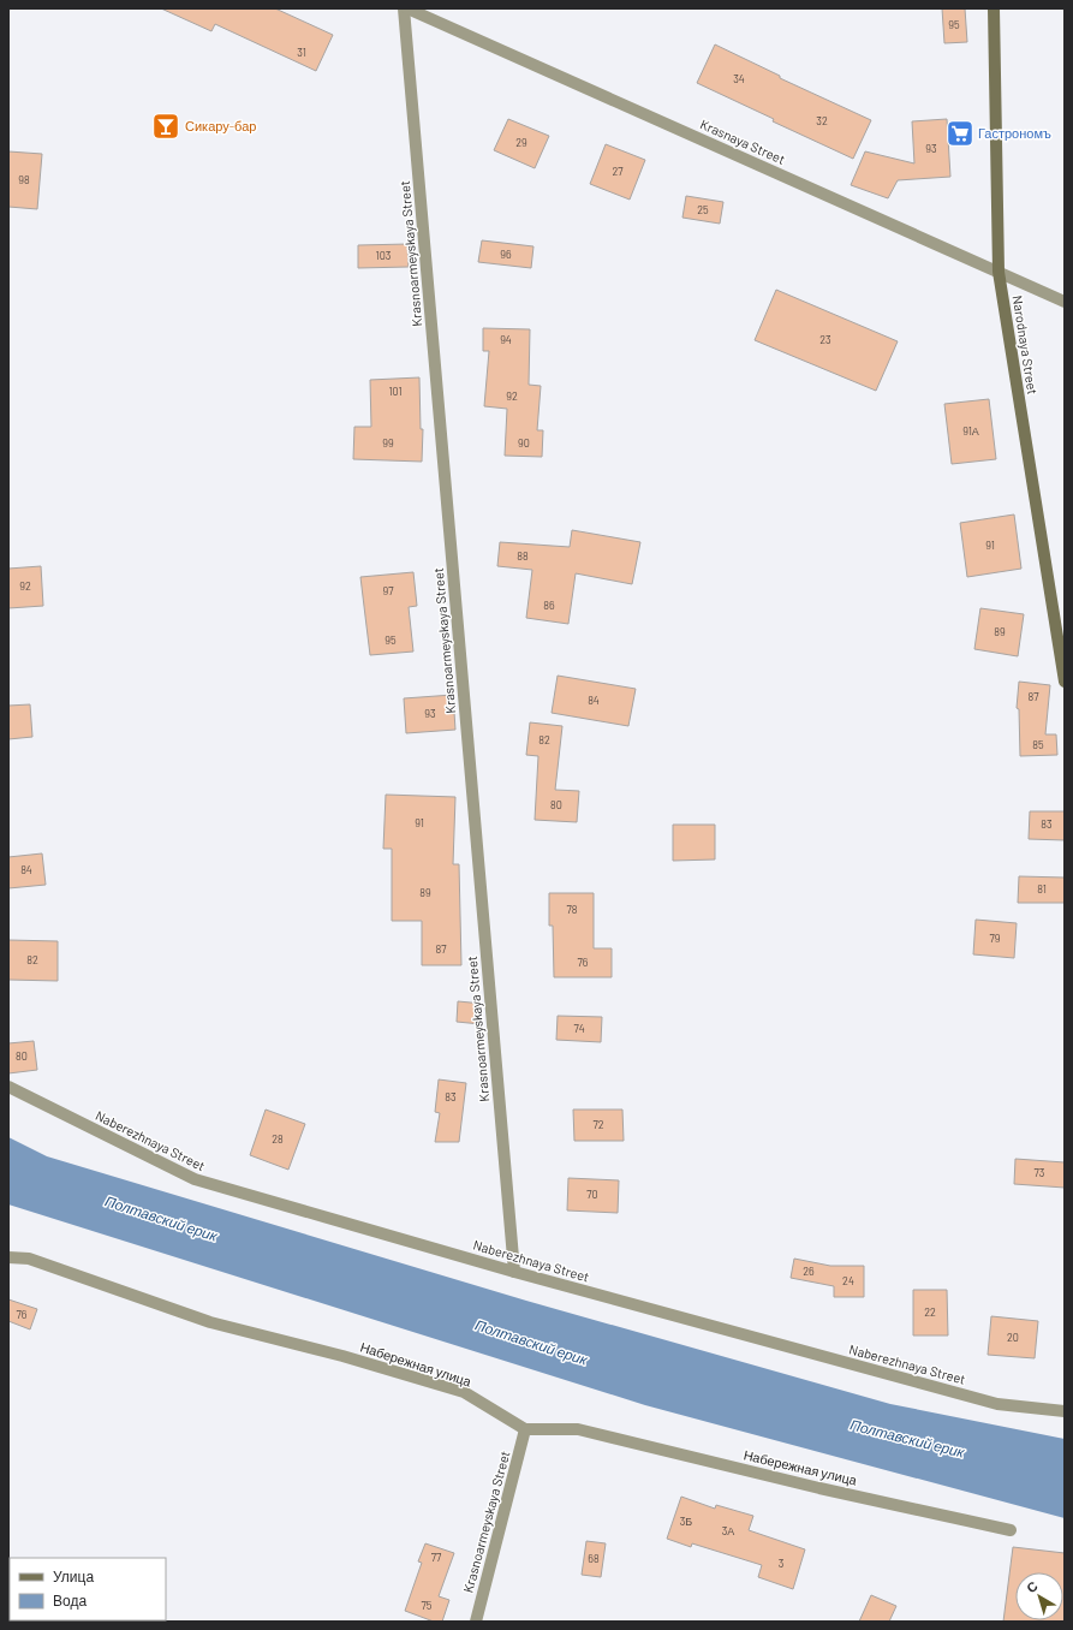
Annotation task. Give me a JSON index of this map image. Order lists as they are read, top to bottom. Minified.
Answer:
{"streets":{"main road":["Narodnaya Street"],"street":["Krasnaya Street","Krasnoarmeyskaya Street","Naberezhnaya Street","Набережная улица"]},"crossings":[["Krasnaya Street","Narodnaya Street"],["Krasnoarmeyskaya Street","Naberezhnaya Street"],["Krasnoarmeyskaya Street","Набережная улица"]],"water":["Полтавский ерик"],"places":{"bar":["Сикару-бар"],"supermarket":["Гастрономъ"]},"house_numbers":["95","31","34","32","29","93","27","98","25","96","103","94","23","101","92","91А","99","90","91","88","92","97","86","89","95","87","84","93","82","85","80","91","83","84","81","89","78","79","87","82","76","74","80","83","72","28","73","70","26","24","22","76","20","3Б","3А","77","68","3","75"],"legend":["Улица","Вода"],"north":"top left"}
